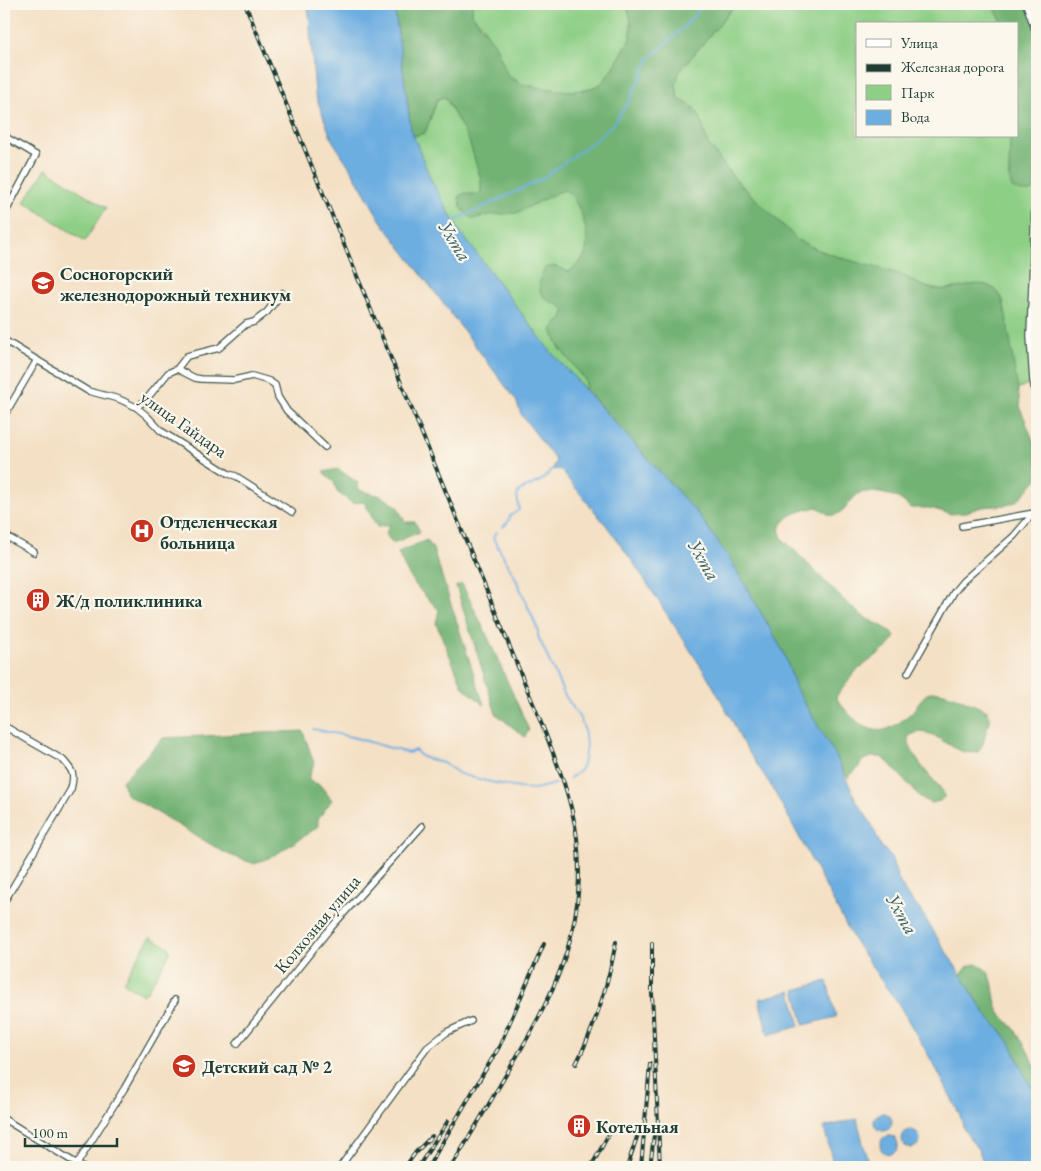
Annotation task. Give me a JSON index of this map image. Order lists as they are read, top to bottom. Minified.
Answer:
{"streets":{"street":["улица Гайдара","Колхозная улица"]},"water":["Ухта"],"places":{"school or university":["Сосногорский железнодорожный техникум","Детский сад № 2"],"hospital":["Отделенческая больница"],"building":["Ж/д поликлиника","Котельная"]},"legend":["Улица","Железная дорога","Парк","Вода"],"scale_bar":"100 m"}
